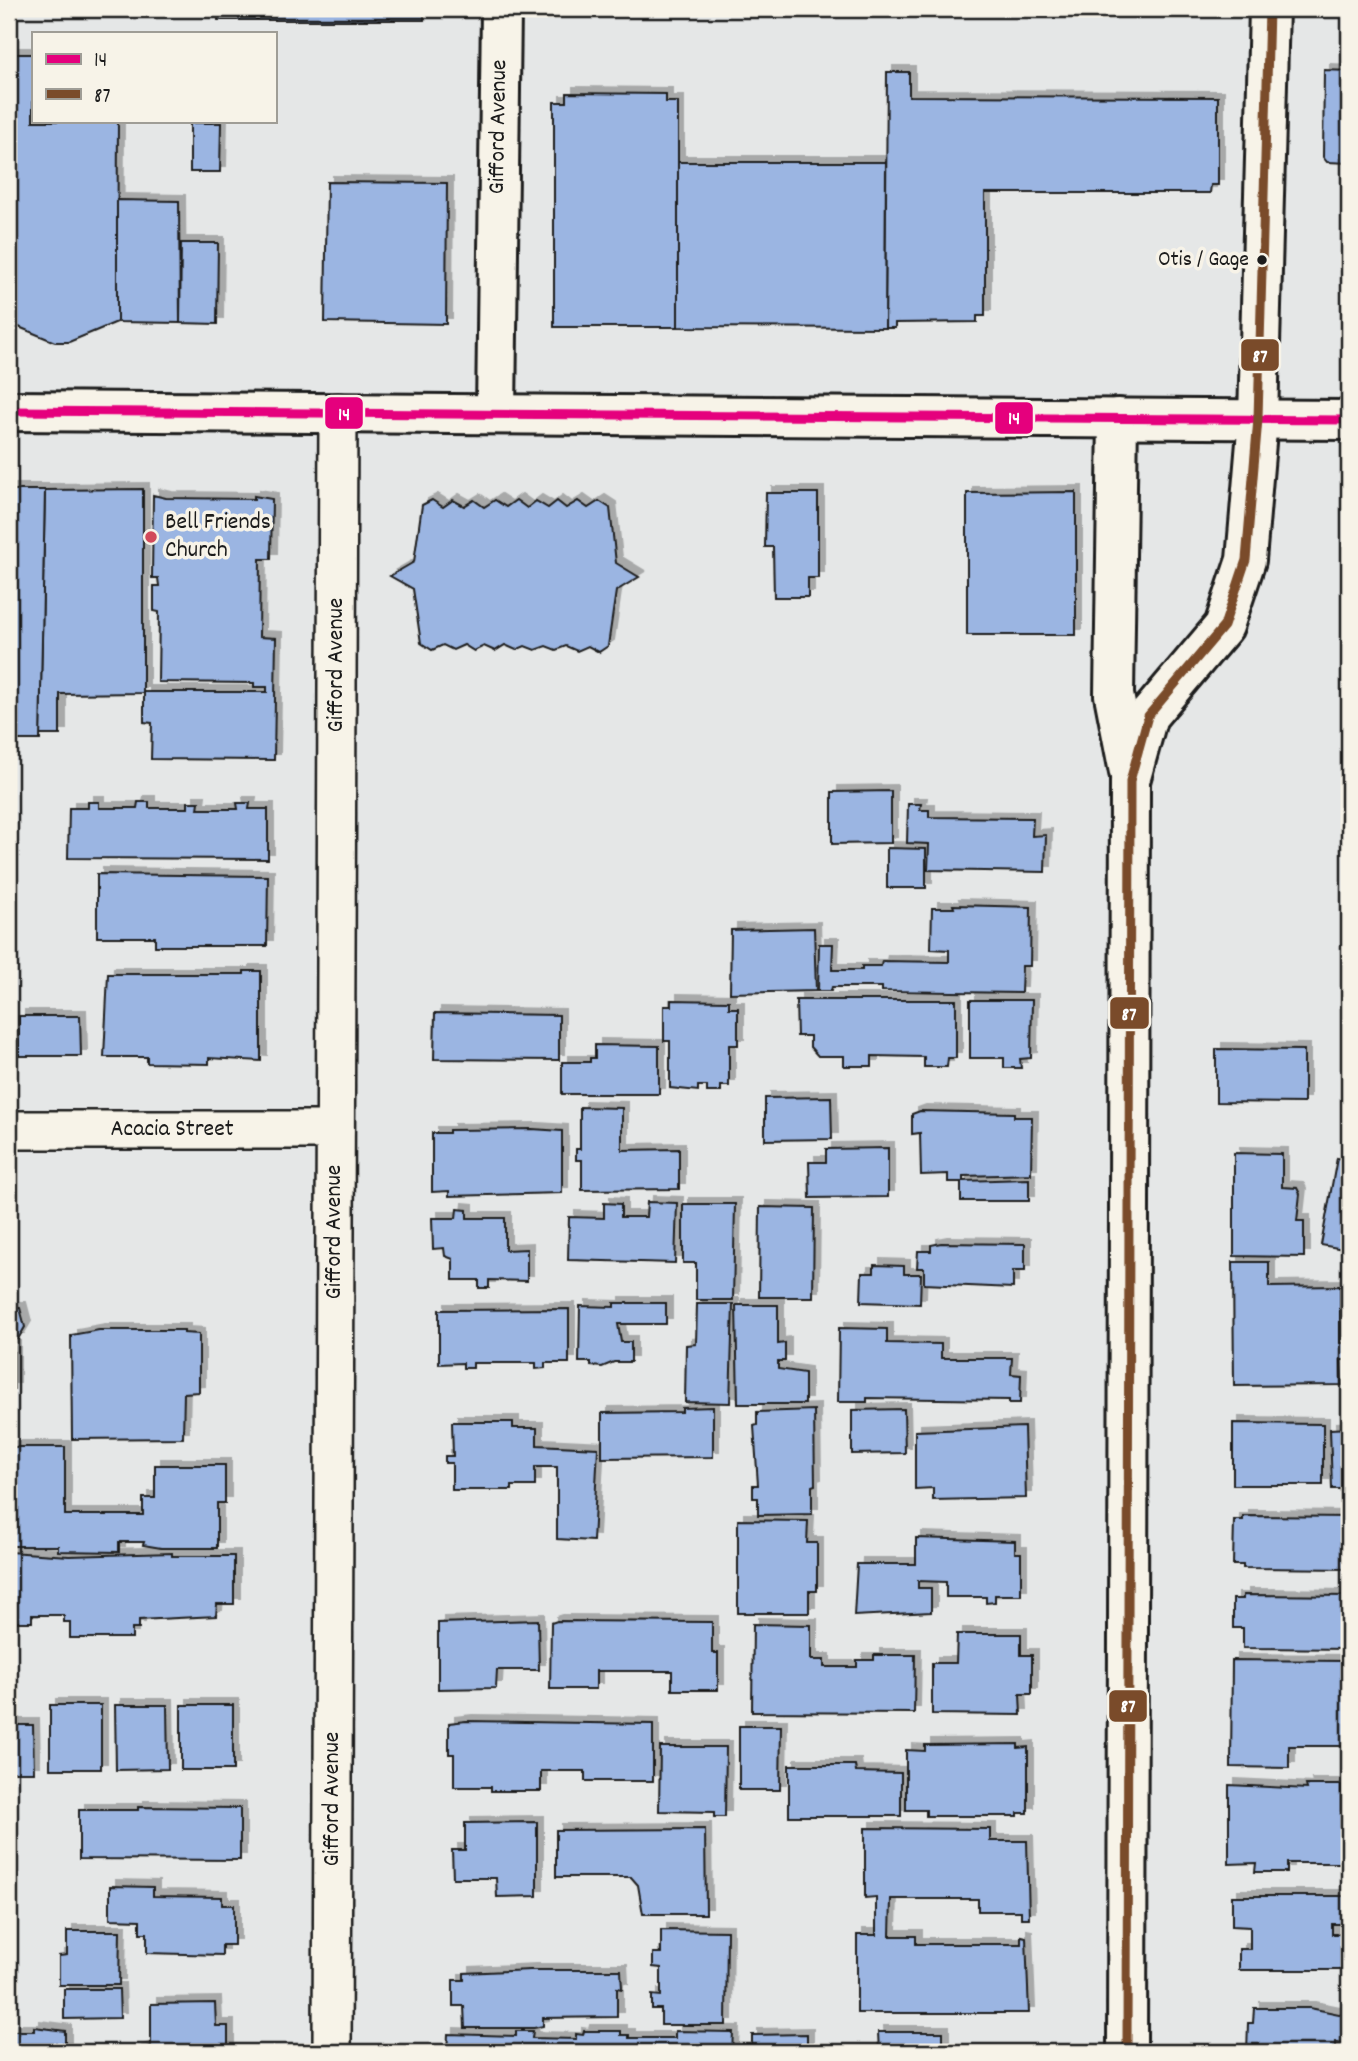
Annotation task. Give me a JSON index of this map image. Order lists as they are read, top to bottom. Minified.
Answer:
{"streets":{"street":["Gifford Avenue","Acacia Street"]},"crossings":[["Gifford Avenue","Acacia Street"]],"places":["Otis / Gage","Bell Friends Church"],"lines":["transit line 87","transit line 14"],"legend":["14","87"]}
